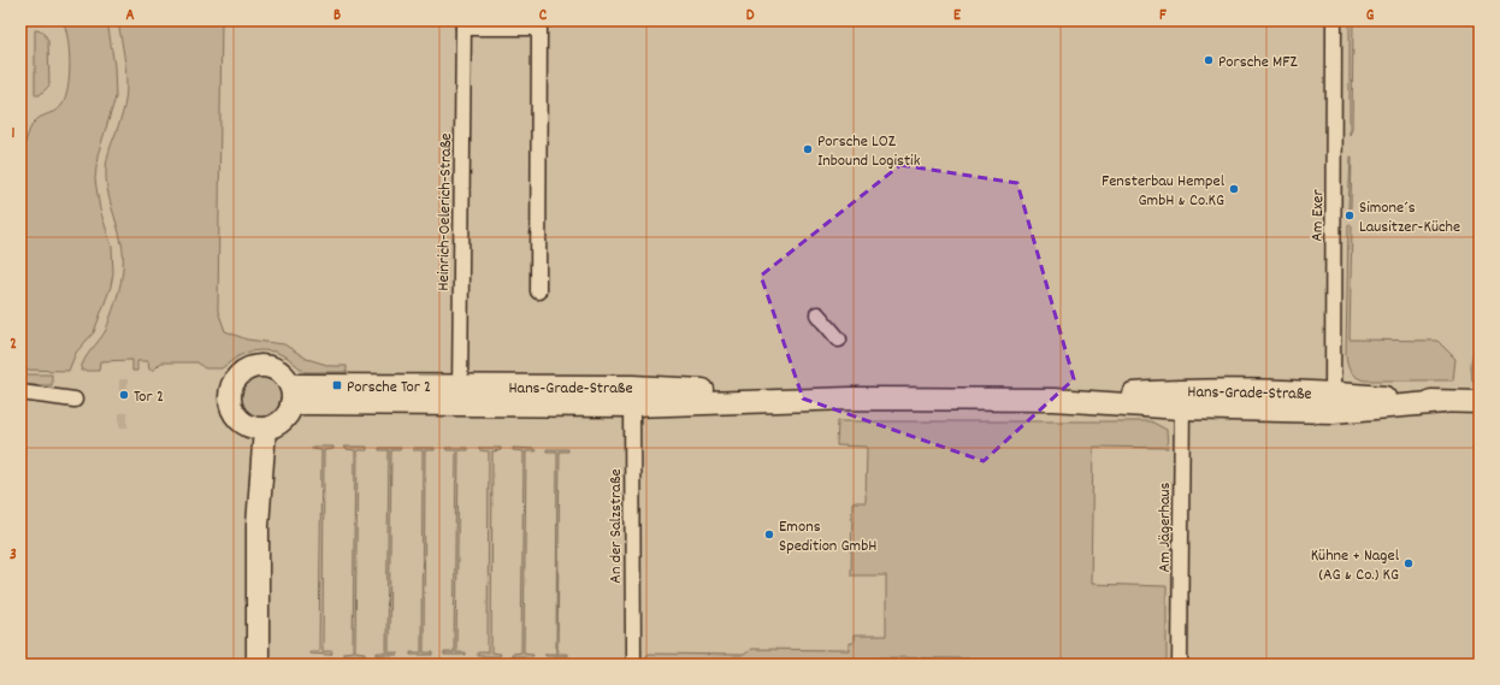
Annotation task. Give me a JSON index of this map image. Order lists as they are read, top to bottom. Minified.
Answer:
{"streets":{"street":["Heinrich-Oelerich-Straße","Am Exer","Hans-Grade-Straße","An der Salzstraße","Am Jägerhaus"]},"crossings":[["Heinrich-Oelerich-Straße","Hans-Grade-Straße"],["Am Exer","Hans-Grade-Straße"],["Hans-Grade-Straße","An der Salzstraße"],["Hans-Grade-Straße","Am Jägerhaus"]],"places":{"other":["Porsche MFZ","Porsche LOZ Inbound Logistik","Fensterbau Hempel GmbH & Co.KG","Simone´s Lausitzer-Küche","Tor 2","Emons Spedition GmbH","Kühne + Nagel (AG & Co.) KG"],"transit":["Porsche Tor 2"]},"grid":{"columns":["A","B","C","D","E","F","G"],"rows":["1","2","3"]}}
